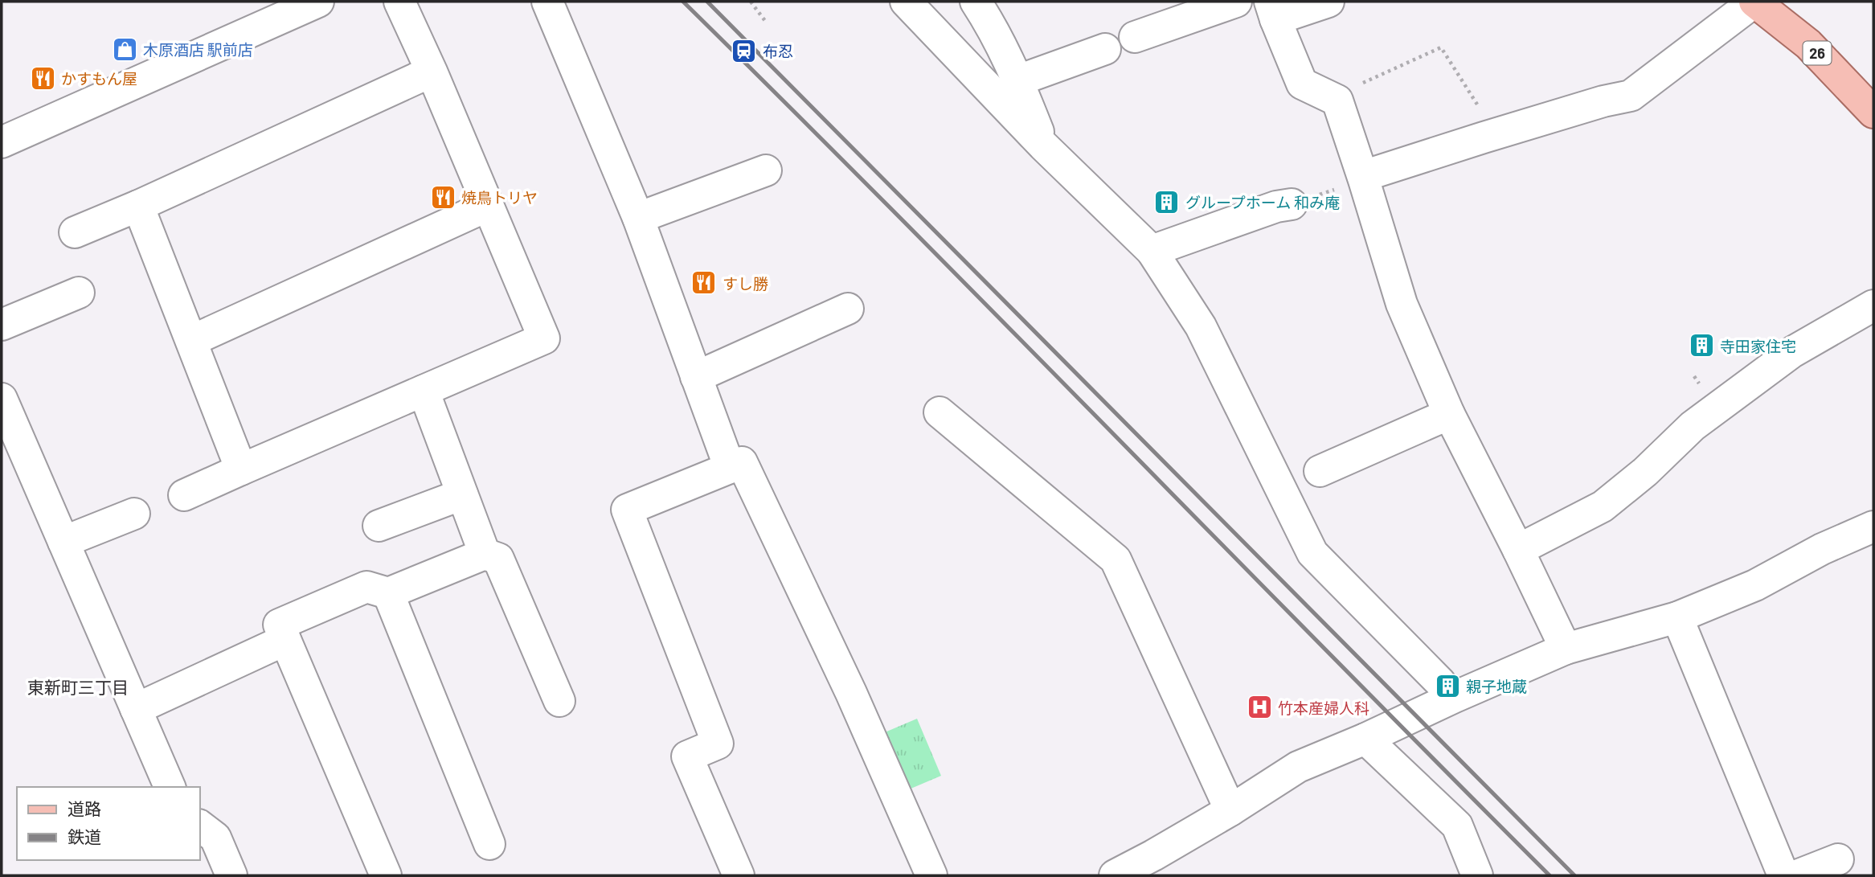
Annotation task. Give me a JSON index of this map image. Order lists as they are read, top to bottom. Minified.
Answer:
{"streets":{"main road":["26"]},"districts":["東新町三丁目"],"places":{"shop":["木原酒店 駅前店"],"station":["布忍"],"restaurant":["かすもん屋","焼鳥トリヤ","すし勝"],"building":["グループホーム 和み庵","寺田家住宅","親子地蔵"],"hospital":["竹本産婦人科"]},"legend":["道路","鉄道"]}
